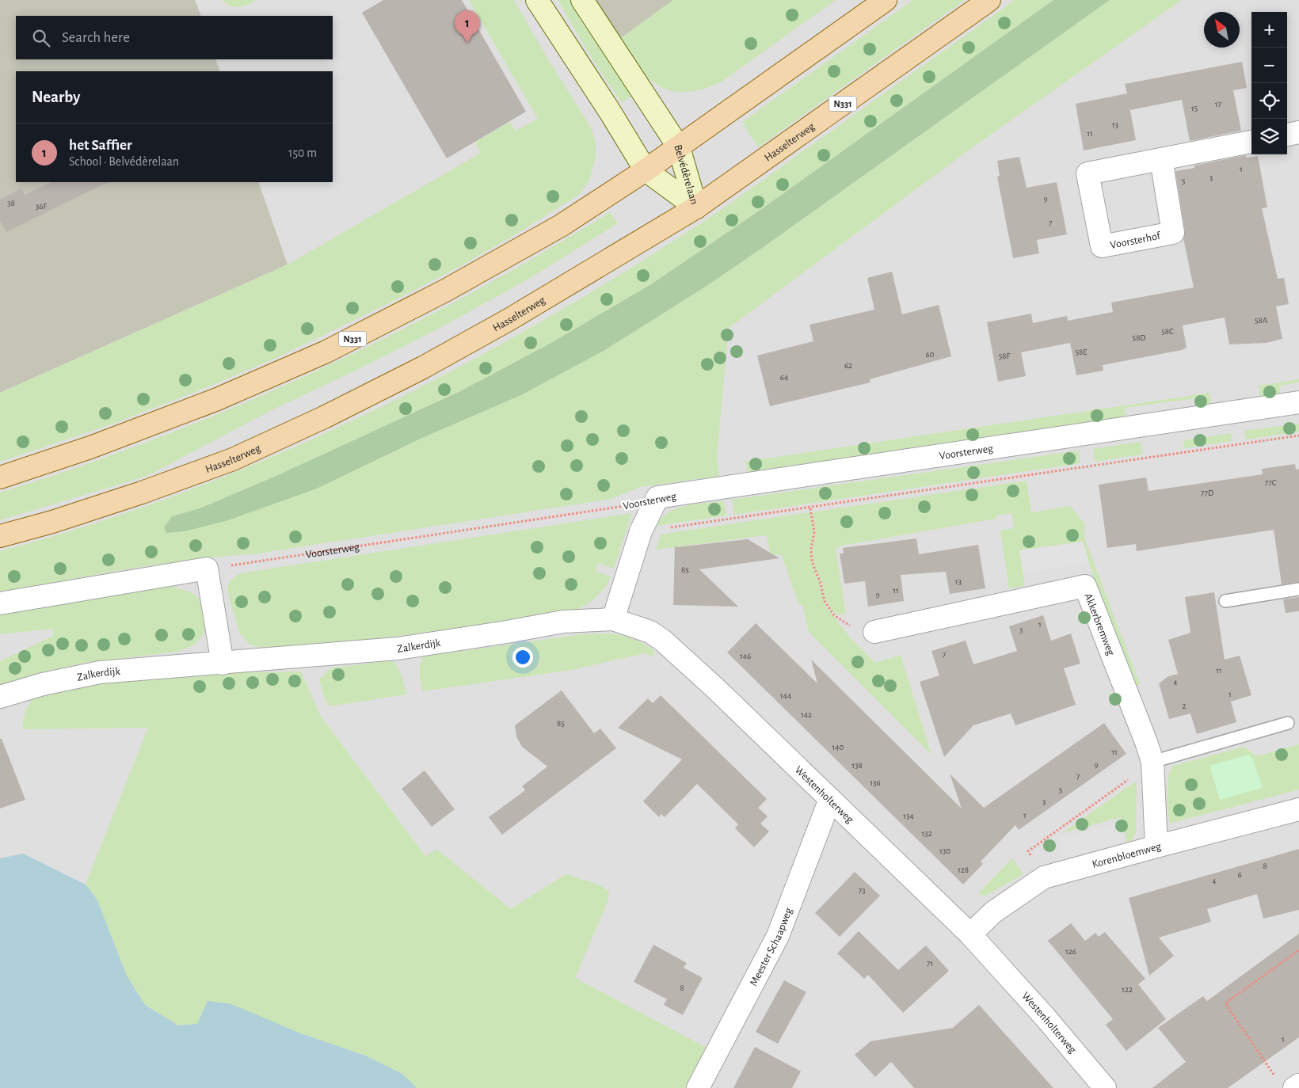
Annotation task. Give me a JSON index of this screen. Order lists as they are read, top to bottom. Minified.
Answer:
{"streets":{"main road":["N331","Hasselterweg","Belvédèrelaan"],"street":["Voorsterhof","Voorsterweg","Akkerbremweg","Zalkerdijk","Westenholterweg","Korenbloemweg","Meester Schaapweg"]},"crossings":[["N331","Belvédèrelaan"],["Hasselterweg","Belvédèrelaan"],["Akkerbremweg","Korenbloemweg"],["Zalkerdijk","Westenholterweg"],["Westenholterweg","Korenbloemweg"],["Westenholterweg","Meester Schaapweg"]],"house_numbers":["17","15","13","11","1","3","5","9","38","36F","7","58A","58C","58D","58E","60","58F","62","64","77C","77D","85","13","11","9","1","3","7","146","11","4","1","144","2","142","85","140","11","9","138","7","136","5","3","1","134","132","130","8","128","6","4","73","126","71","8","122","1"],"north":"top left","page":{"pins":"1","map_buttons":["+","−"],"search":"Search here","heading":"Nearby","list":[{"mark":"1","name":"het Saffier","note":"School · Belvédèrelaan","value":"150 m"}]}}
